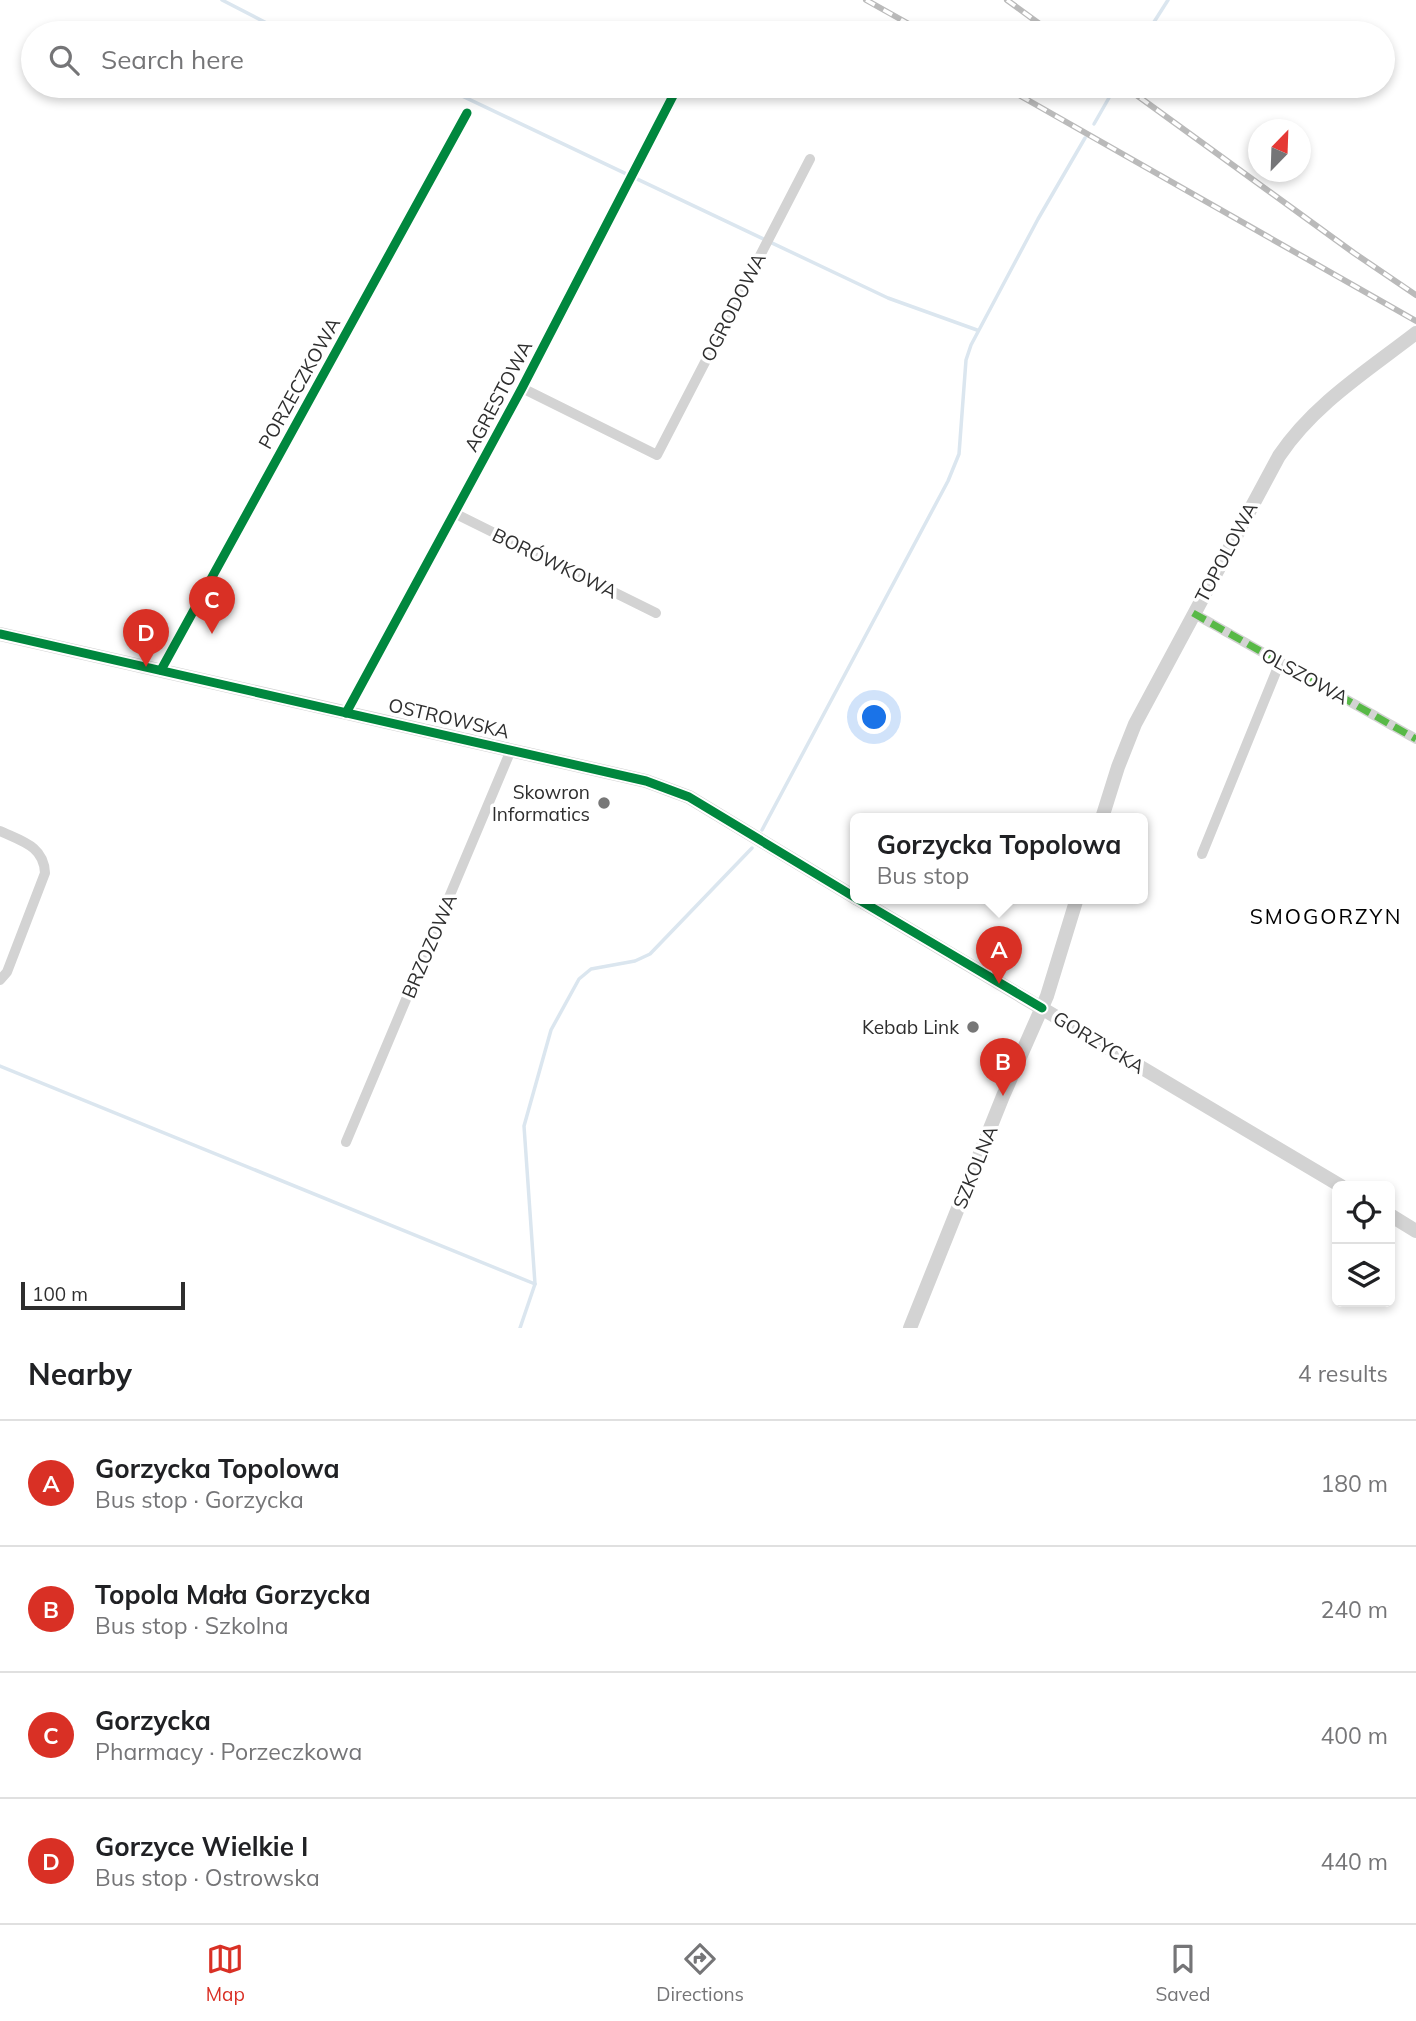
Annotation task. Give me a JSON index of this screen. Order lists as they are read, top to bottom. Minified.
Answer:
{"streets":{"street":["OGRODOWA","PORZECZKOWA","AGRESTOWA","TOPOLOWA","BORÓWKOWA","OLSZOWA","OSTROWSKA","BRZOZOWA","GORZYCKA","SZKOLNA"]},"crossings":[["OGRODOWA","AGRESTOWA"],["PORZECZKOWA","OSTROWSKA"],["AGRESTOWA","BORÓWKOWA"],["AGRESTOWA","OSTROWSKA"],["TOPOLOWA","OLSZOWA"],["OSTROWSKA","BRZOZOWA"],["OSTROWSKA","GORZYCKA"],["GORZYCKA","SZKOLNA"]],"districts":["SMOGORZYN"],"places":["Skowron Informatics","Kebab Link"],"scale_bar":"100 m","north":"top right","page":{"search":"Search here","pins":["C","D","A","B"],"popup":["Gorzycka Topolowa","Bus stop"],"scale":"100 m","heading":["Nearby","4 results"],"list":[{"mark":"A","name":"Gorzycka Topolowa","note":"Bus stop · Gorzycka","value":"180 m"},{"mark":"B","name":"Topola Mała Gorzycka","note":"Bus stop · Szkolna","value":"240 m"},{"mark":"C","name":"Gorzycka","note":"Pharmacy · Porzeczkowa","value":"400 m"},{"mark":"D","name":"Gorzyce Wielkie I","note":"Bus stop · Ostrowska","value":"440 m"}],"nav":["Map","Directions","Saved"]}}
